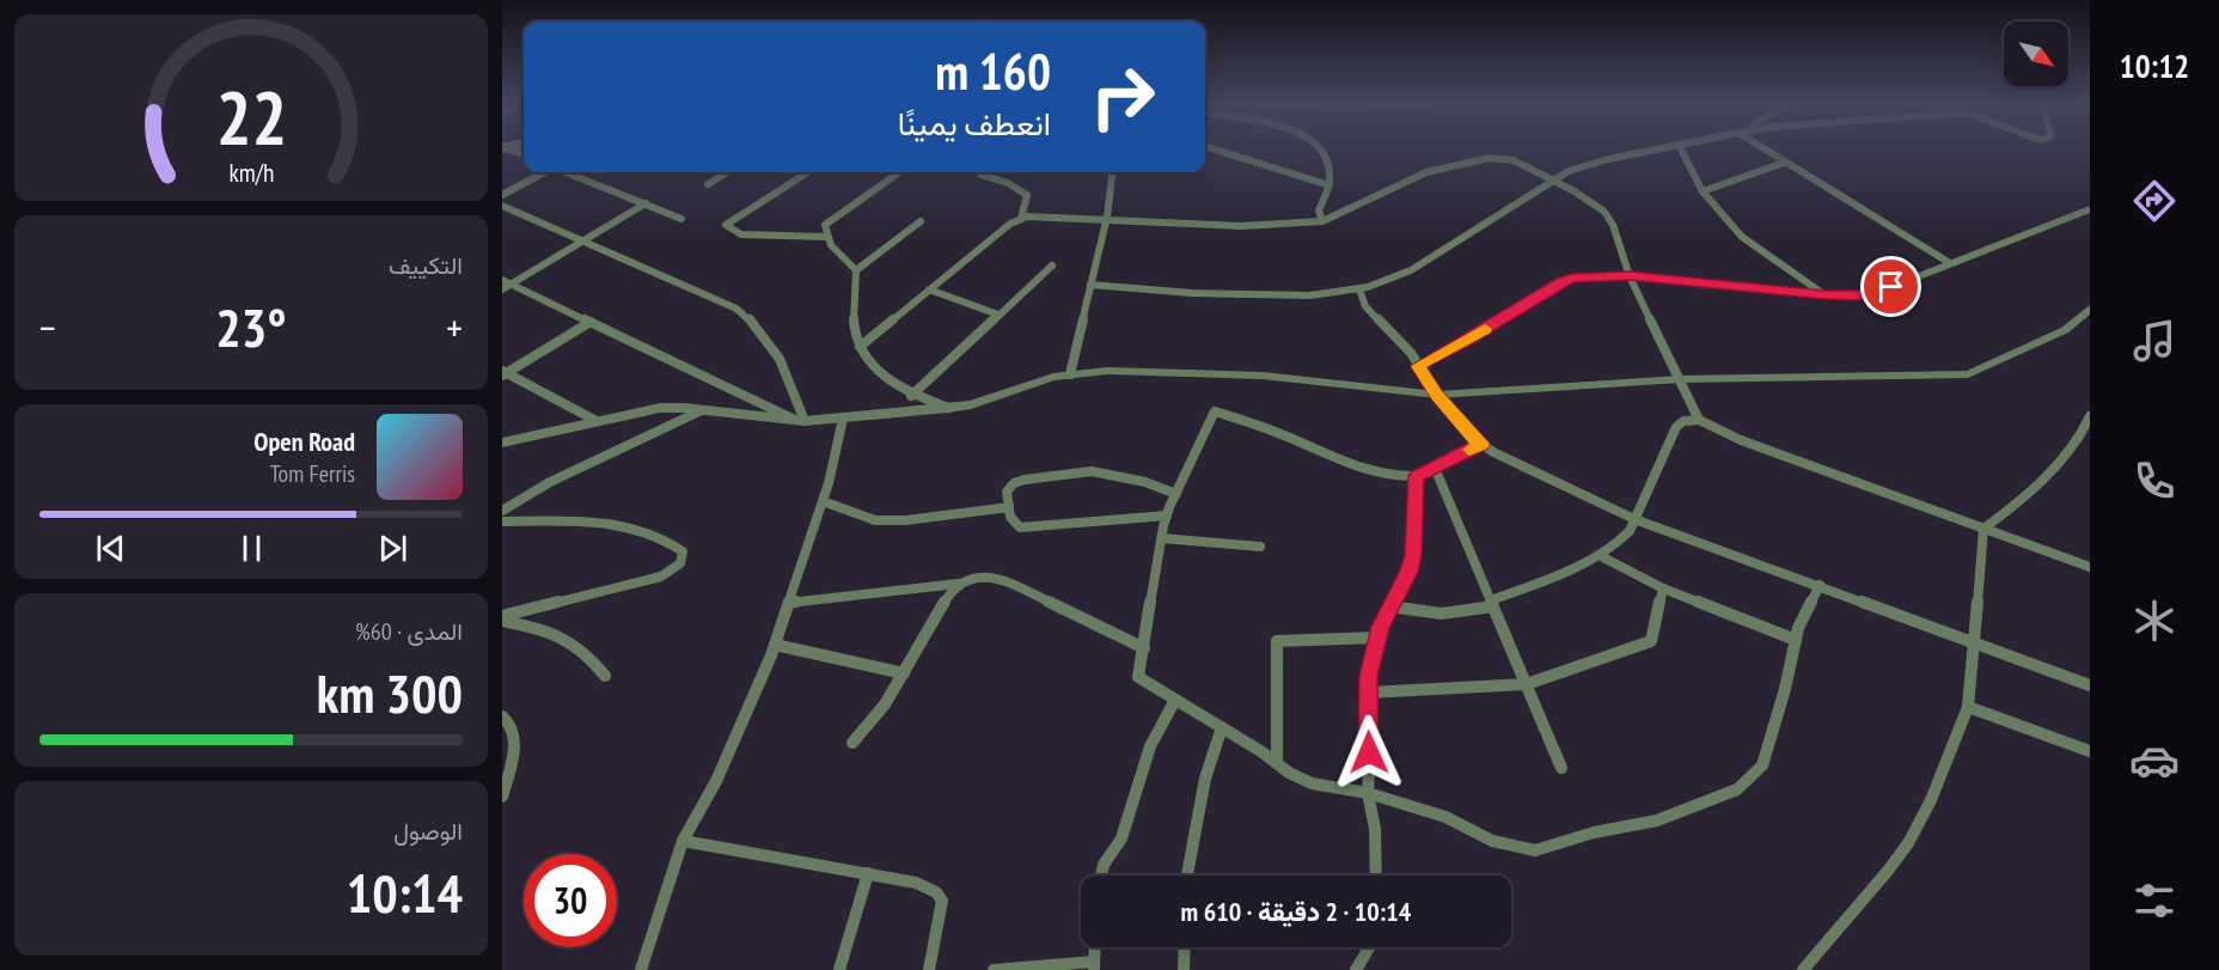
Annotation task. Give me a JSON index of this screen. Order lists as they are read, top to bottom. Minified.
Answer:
{"north":"bottom right","page":{"tabs":"10:12","turn":["160 m","انعطف يمينًا"],"tile":["التكييف",["المدى · 60%","300 km"],["الوصول","10:14"]],"heat":["−","23°","+"],"song":["Open Road","Tom Ferris"],"limit":"30","trip":"10:14 · 2 دقيقة · 610 m","gauge":["22","km/h"]}}
